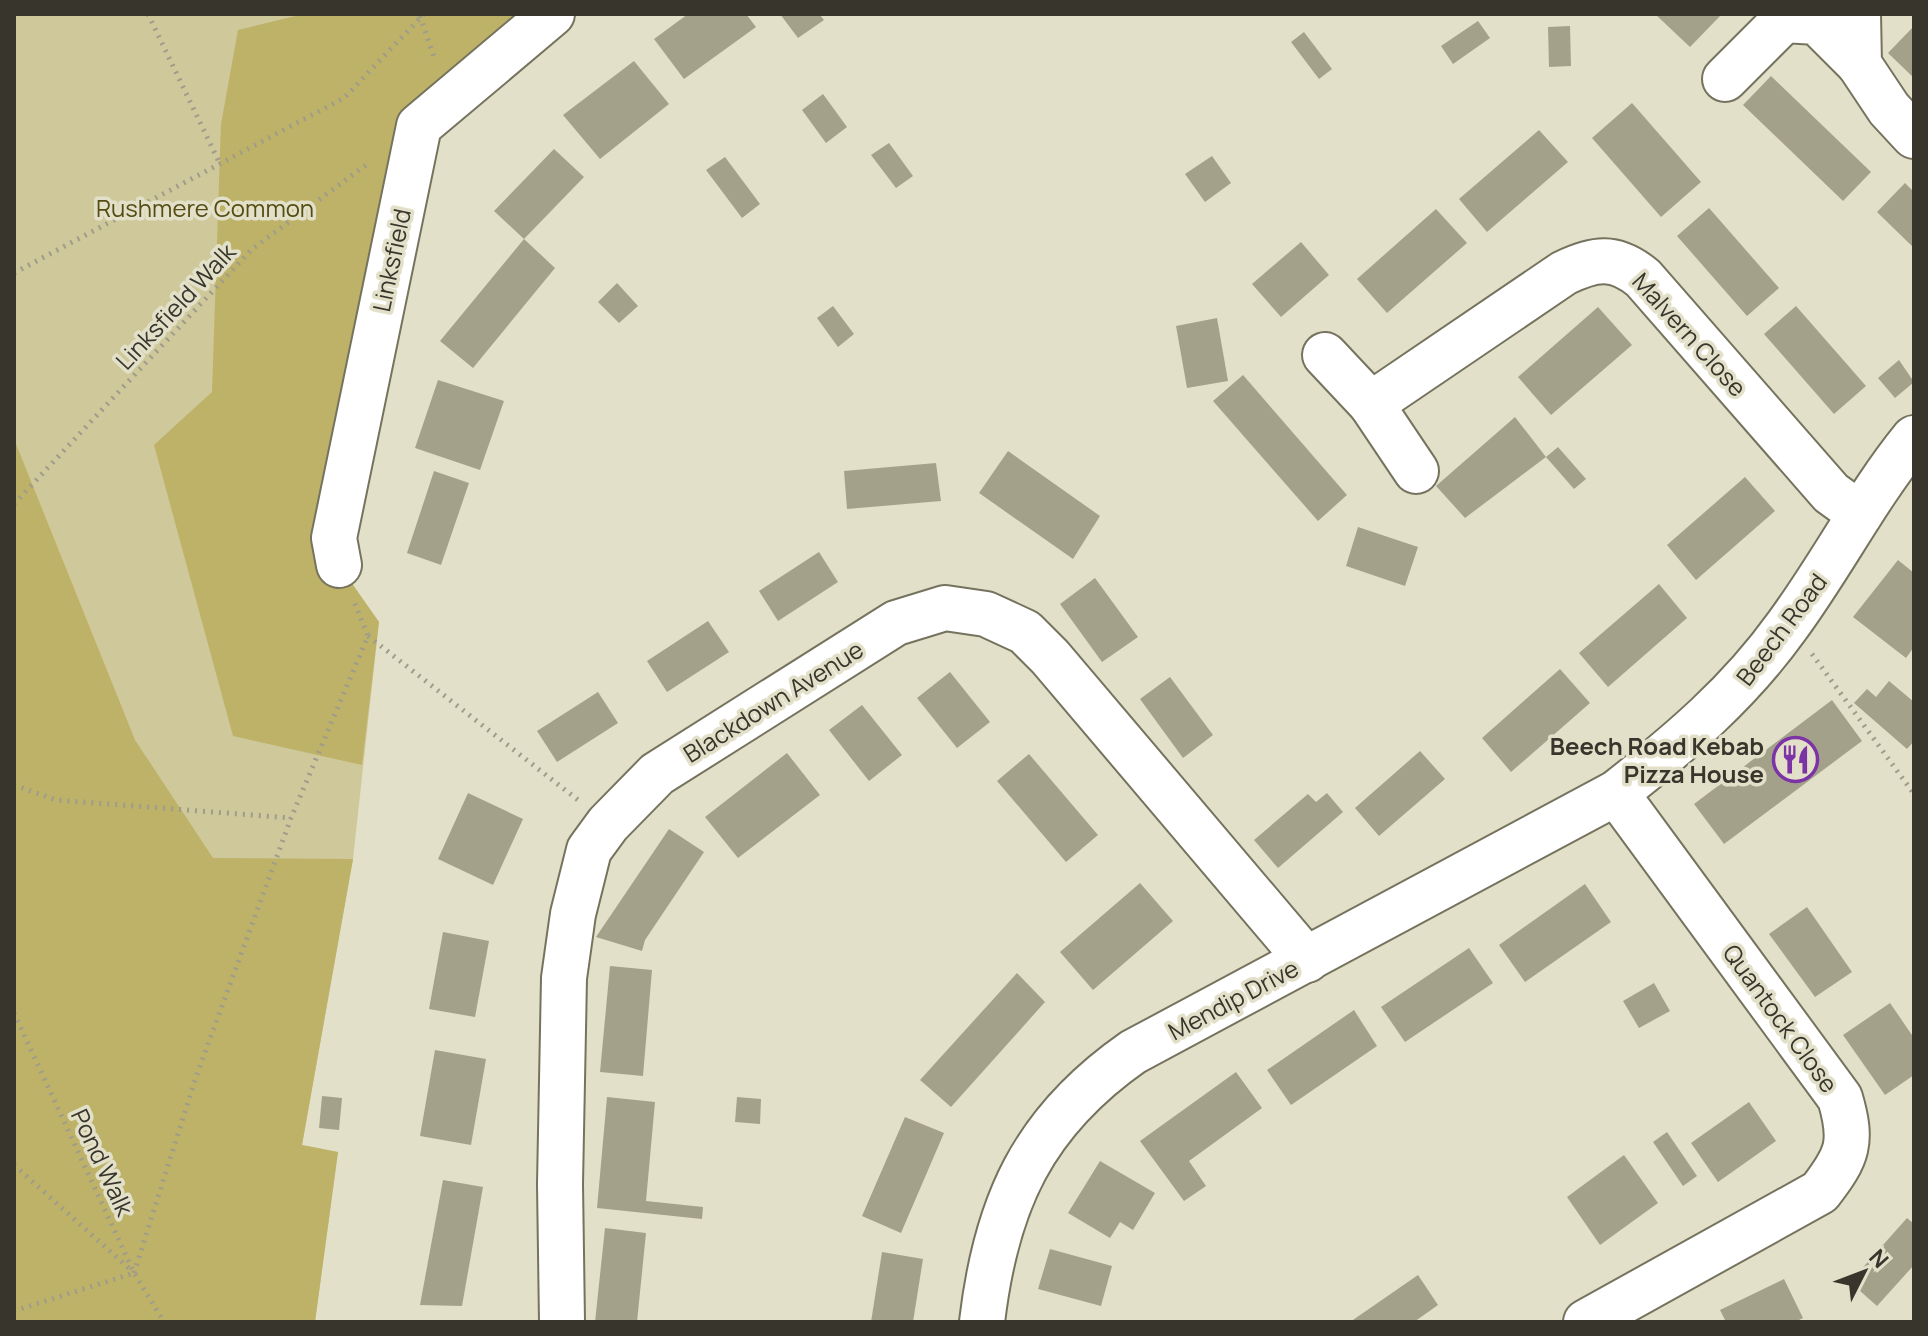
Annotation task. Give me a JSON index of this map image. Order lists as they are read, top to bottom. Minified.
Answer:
{"streets":{"street":["Linksfield","Malvern Close","Beech Road","Blackdown Avenue","Mendip Drive","Quantock Close"],"path":["Linksfield Walk","Pond Walk"]},"crossings":[["Linksfield","Linksfield Walk"],["Malvern Close","Beech Road"],["Beech Road","Mendip Drive"],["Beech Road","Quantock Close"],["Blackdown Avenue","Mendip Drive"],["Mendip Drive","Quantock Close"]],"parks":["Rushmere Common"],"places":{"restaurant":["Beech Road Kebab Pizza House"]},"north":"top right"}
